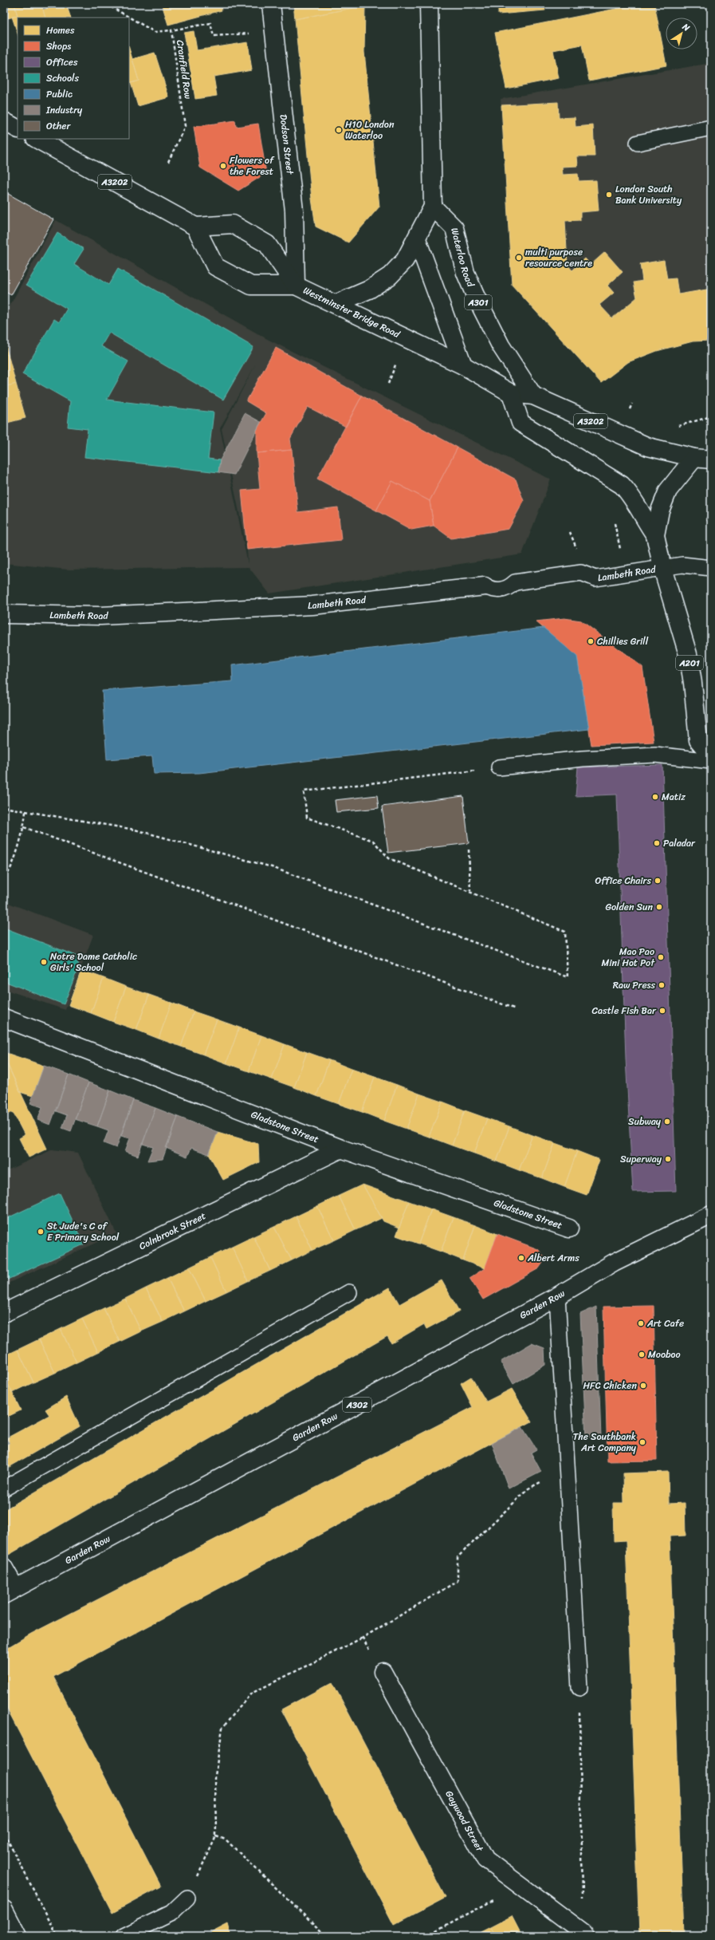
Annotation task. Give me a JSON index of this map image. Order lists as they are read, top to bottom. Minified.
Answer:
{"streets":{"main road":["Dodson Street","A3202","Waterloo Road","A301","Westminster Bridge Road","Lambeth Road","A201","Gladstone Street","Colnbrook Street","Garden Row","A302","Gaywood Street"],"path":["Cranfield Row"]},"crossings":[["Cranfield Row","Dodson Street"],["Dodson Street","Westminster Bridge Road"],["A3202","Westminster Bridge Road"],["Waterloo Road","Westminster Bridge Road"],["Lambeth Road","A201"],["Gladstone Street","Colnbrook Street"]],"places":["H10 London Waterloo","Flowers of the Forest","London South Bank University","multi purpose resource centre","Chillies Grill","Matiz","Paladar","Office Chairs","Golden Sun","Mao Pao Mini Hot Pot","Notre Dame Catholic Girls' School","Raw Press","Castle Fish Bar","Subway","Superway","St Jude's C of E Primary School","Albert Arms","Art Cafe","Mooboo","HFC Chicken","The Southbank Art Company"],"legend":["Homes","Shops","Offices","Schools","Public","Industry","Other"],"north":"top right"}
